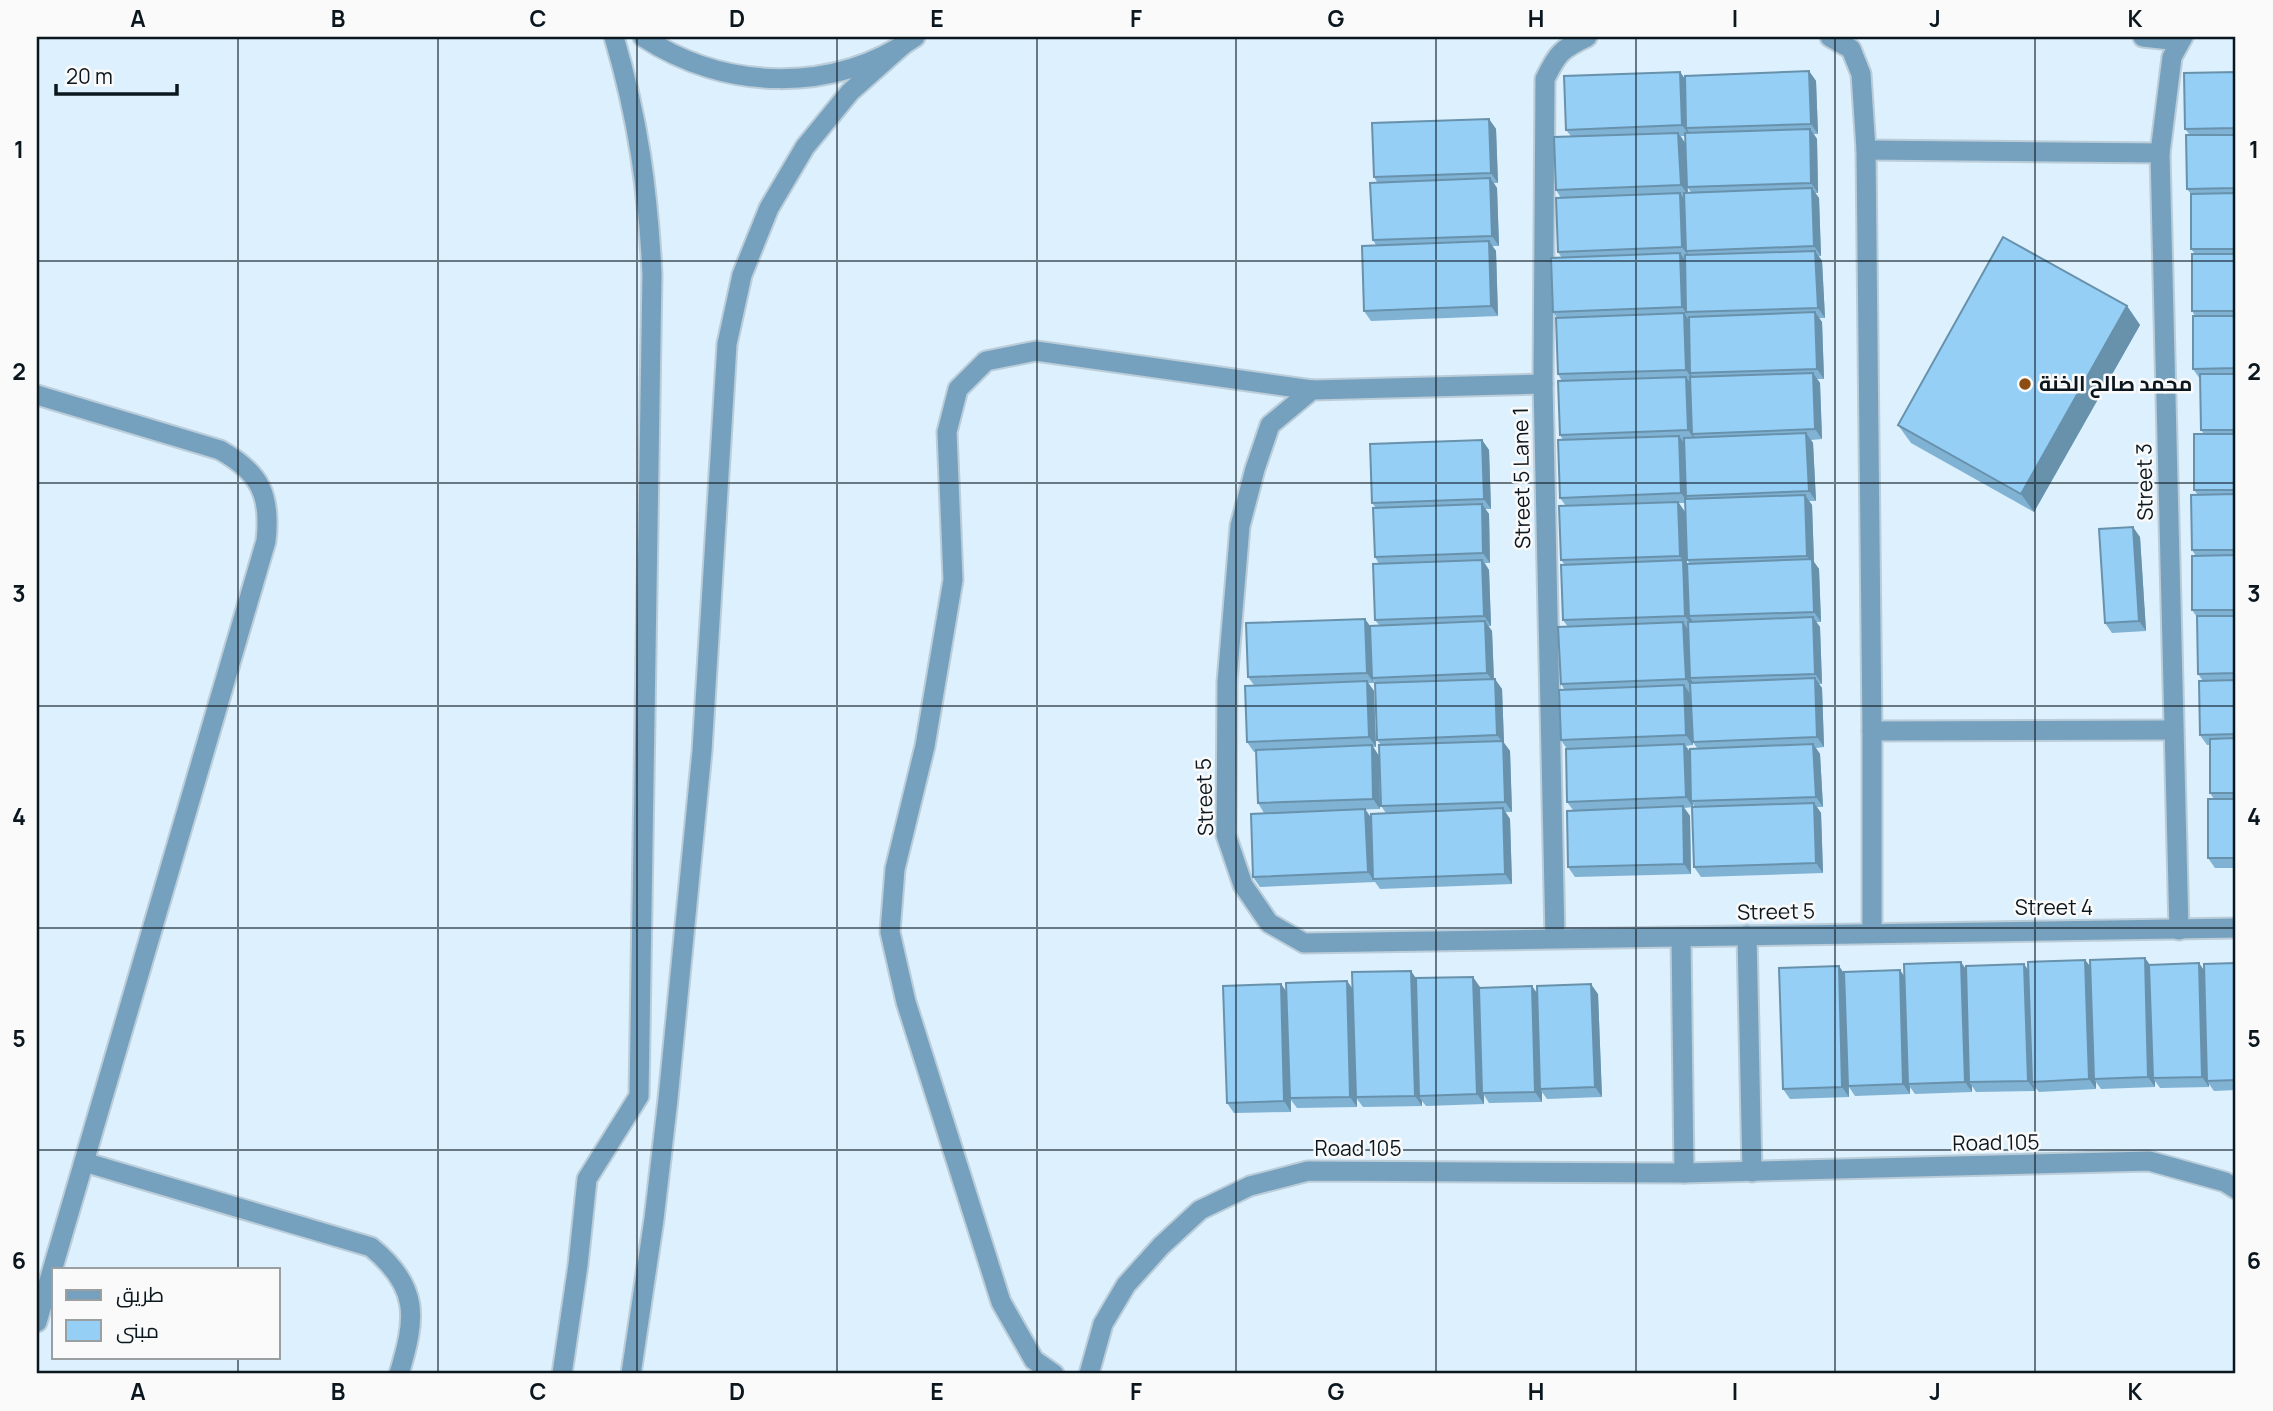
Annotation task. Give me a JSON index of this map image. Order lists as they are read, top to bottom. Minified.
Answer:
{"streets":{"street":["Street 5 Lane 1","Street 3","Street 5","Street 4","Road 105"]},"crossings":[["Street 5 Lane 1","Street 5"],["Street 3","Street 4"],["Street 5","Street 4"]],"places":["محمد صالح الخنة"],"legend":["طريق","مبنى"],"scale_bar":"20 m","grid":{"columns":["A","B","C","D","E","F","G","H","I","J","K"],"rows":["1","2","3","4","5","6"]}}
